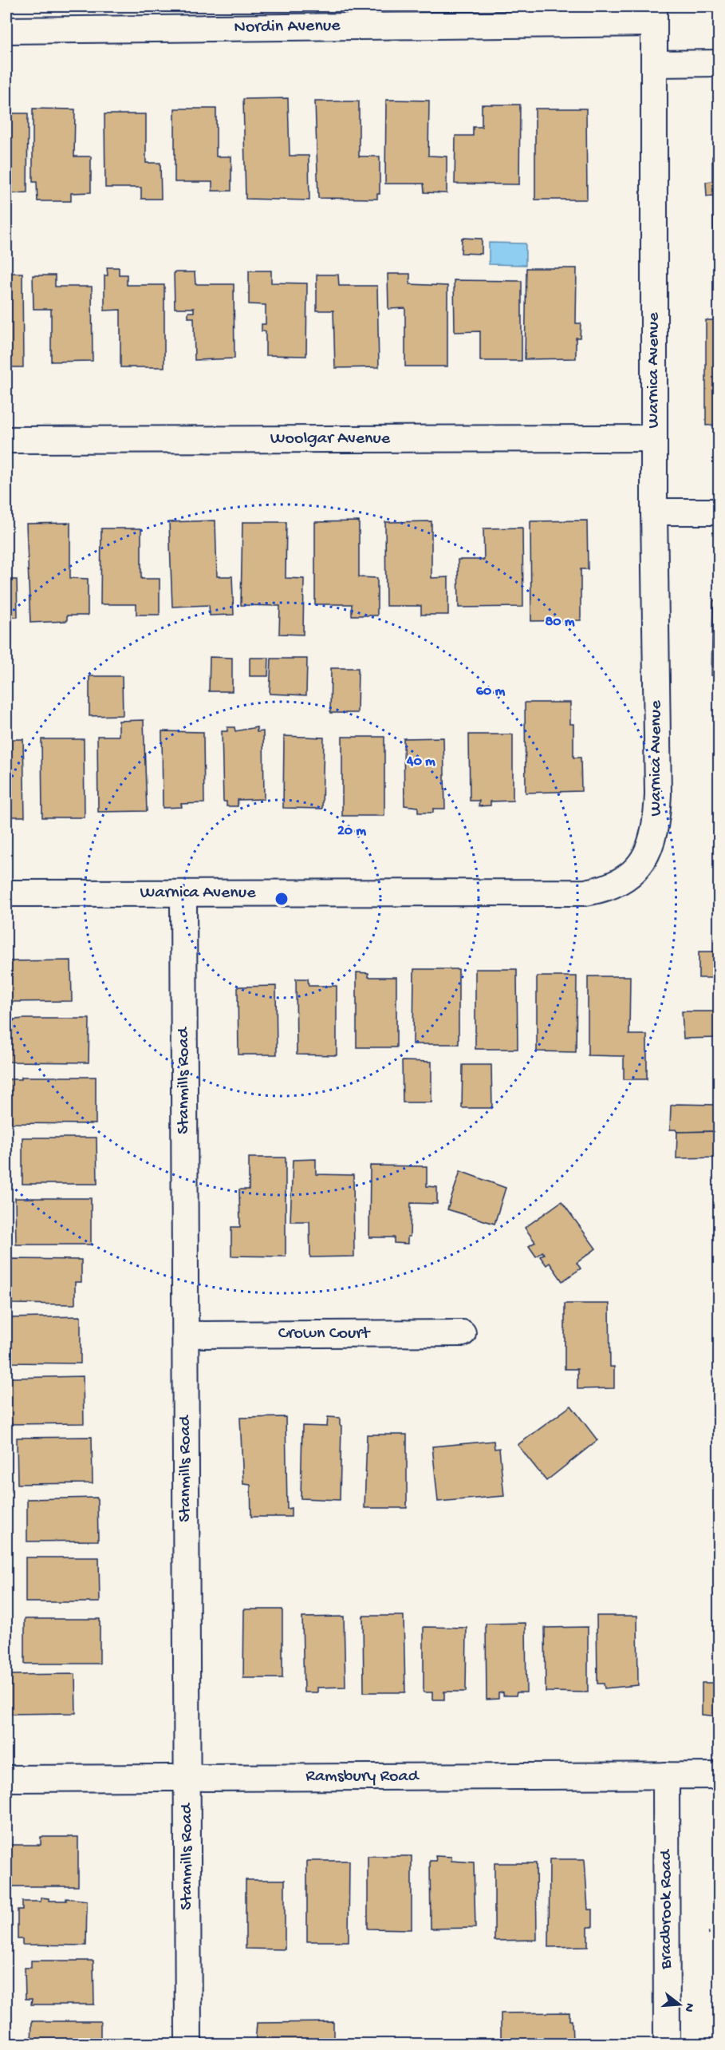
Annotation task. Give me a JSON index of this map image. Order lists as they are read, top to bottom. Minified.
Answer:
{"streets":{"street":["Nordin Avenue","Warnica Avenue","Woolgar Avenue","Stanmills Road","Crown Court","Ramsbury Road","Bradbrook Road"]},"crossings":[["Nordin Avenue","Warnica Avenue"],["Warnica Avenue","Woolgar Avenue"],["Warnica Avenue","Stanmills Road"],["Stanmills Road","Crown Court"],["Stanmills Road","Ramsbury Road"],["Ramsbury Road","Bradbrook Road"]],"north":"right","rings":["80 m","60 m","40 m","20 m"]}
